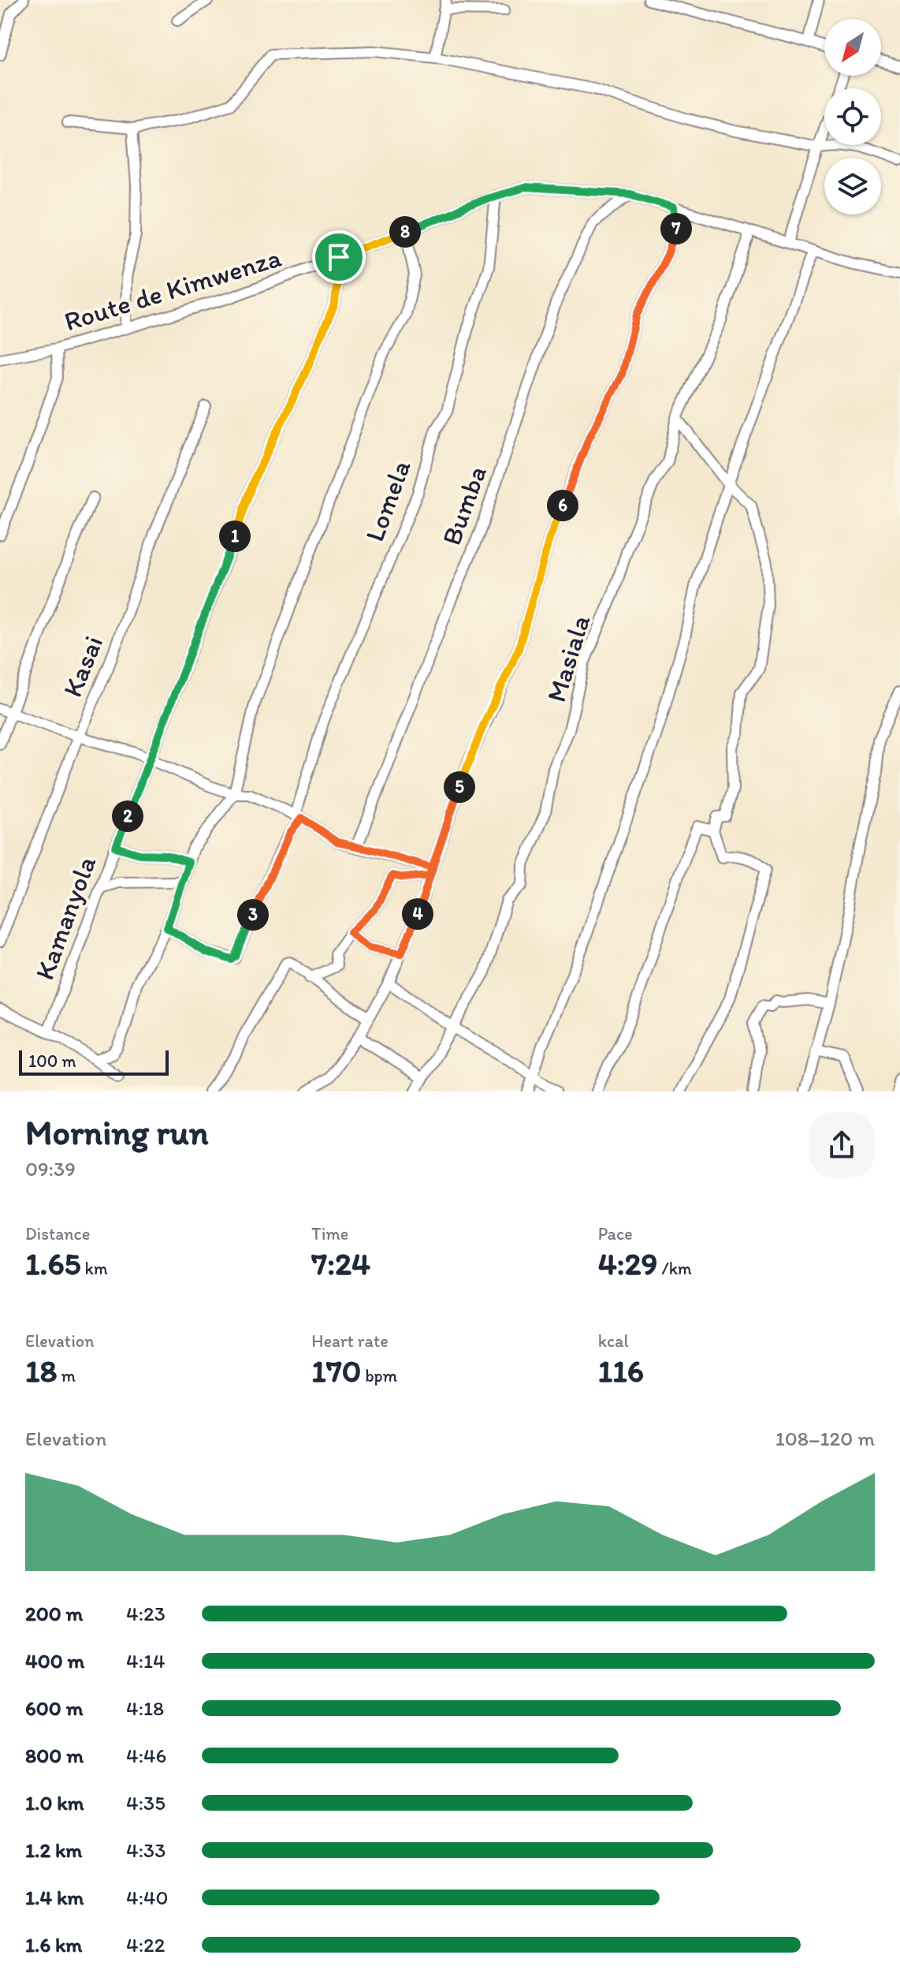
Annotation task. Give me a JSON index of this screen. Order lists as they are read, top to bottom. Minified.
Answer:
{"streets":{"street":["Route de Kimwenza","Lomela","Bumba","Masiala","Kasai","Kamanyola"]},"crossings":[["Route de Kimwenza","Lomela"],["Route de Kimwenza","Bumba"],["Route de Kimwenza","Masiala"],["Route de Kimwenza","Kamanyola"]],"scale_bar":"100 m","north":"bottom left","page":{"pins":["7","8","6","1","5","2","4","3"],"scale":"100 m","heading":["Morning run","09:39"],"stats":[["Distance","1.65 km"],["Time","7:24"],["Pace","4:29 /km"],["Elevation","18 m"],["Heart rate","170 bpm"],["kcal","116"]],"chart":["Elevation","108–120 m"],"list":[{"name":"200 m","note":"4:23"},{"name":"400 m","note":"4:14"},{"name":"600 m","note":"4:18"},{"name":"800 m","note":"4:46"},{"name":"1.0 km","note":"4:35"},{"name":"1.2 km","note":"4:33"},{"name":"1.4 km","note":"4:40"},{"name":"1.6 km","note":"4:22"}]}}
